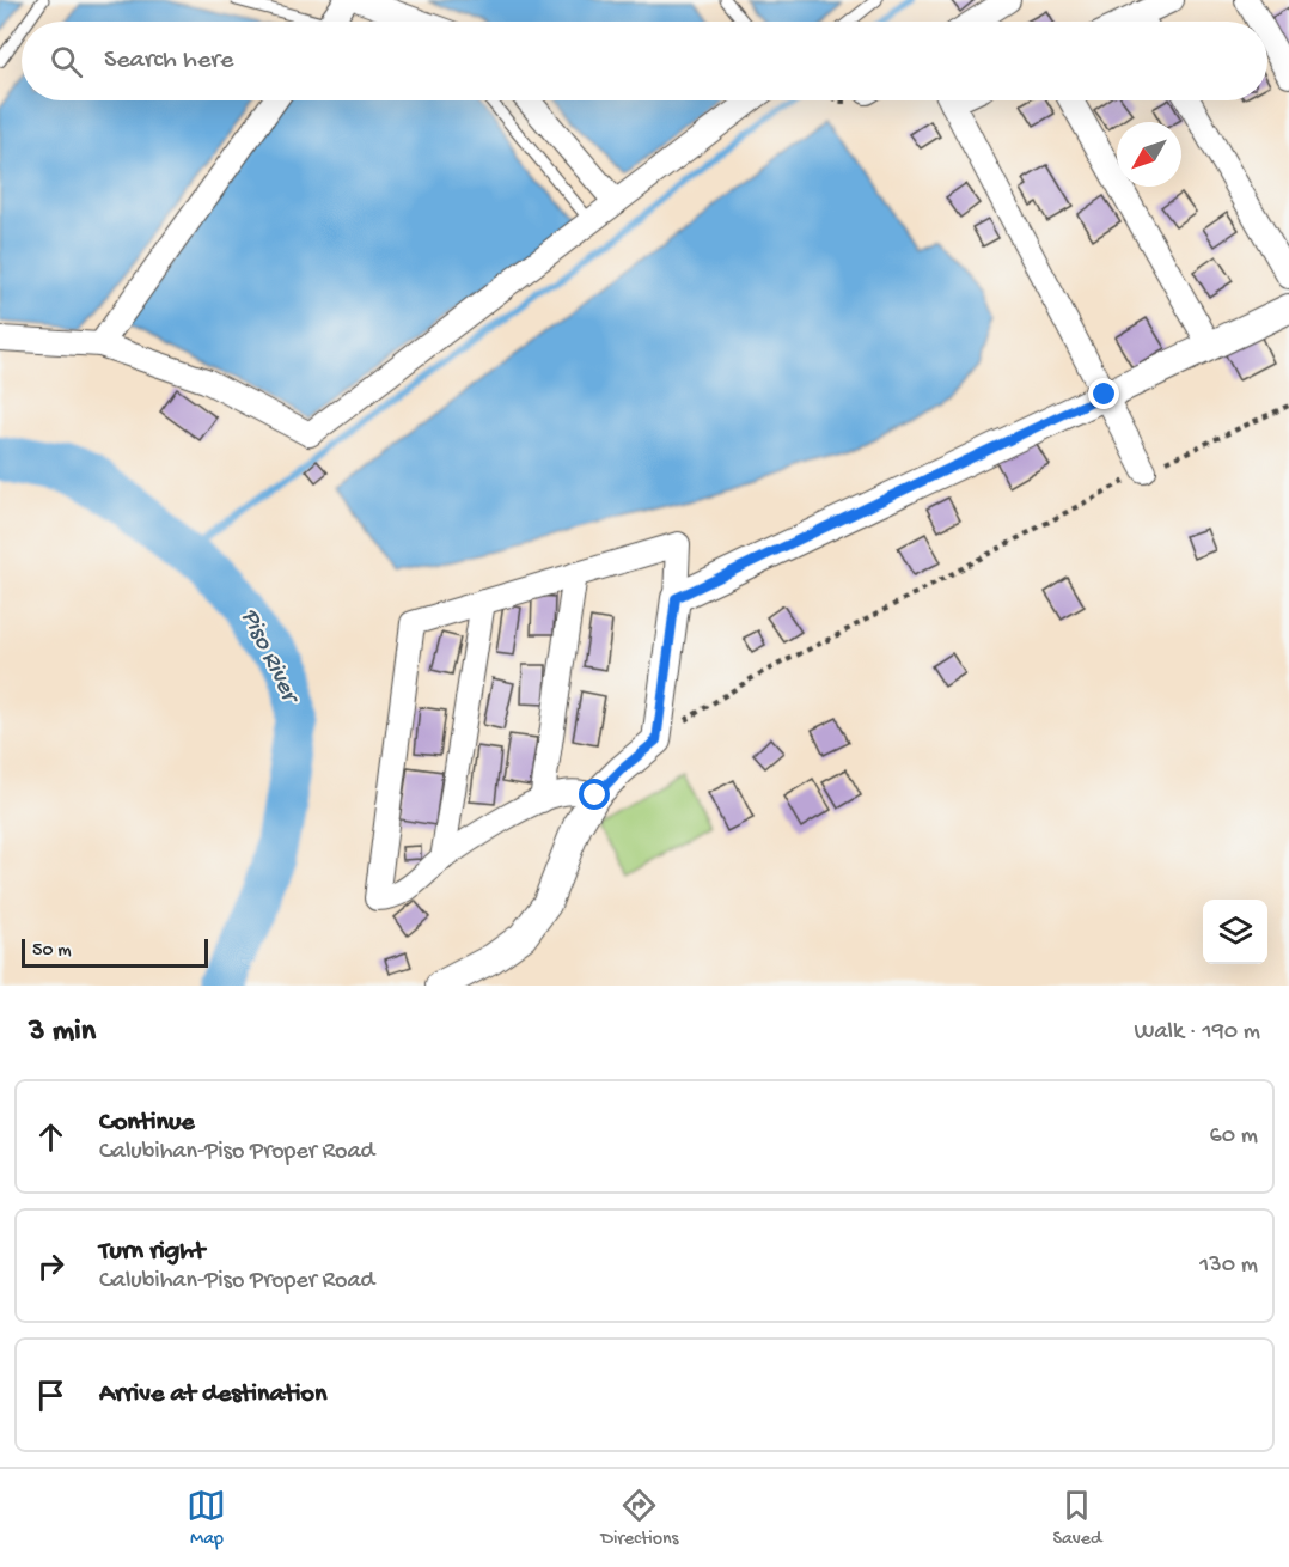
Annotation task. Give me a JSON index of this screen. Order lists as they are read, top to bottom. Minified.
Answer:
{"water":["Piso River"],"scale_bar":"50 m","north":"bottom left","page":{"search":"Search here","scale":"50 m","heading":["3 min","Walk · 190 m"],"list":[["Continue","Calubihan-Piso Proper Road","60 m"],["Turn right","Calubihan-Piso Proper Road","130 m"],"Arrive at destination"],"nav":["Map","Directions","Saved"]}}
